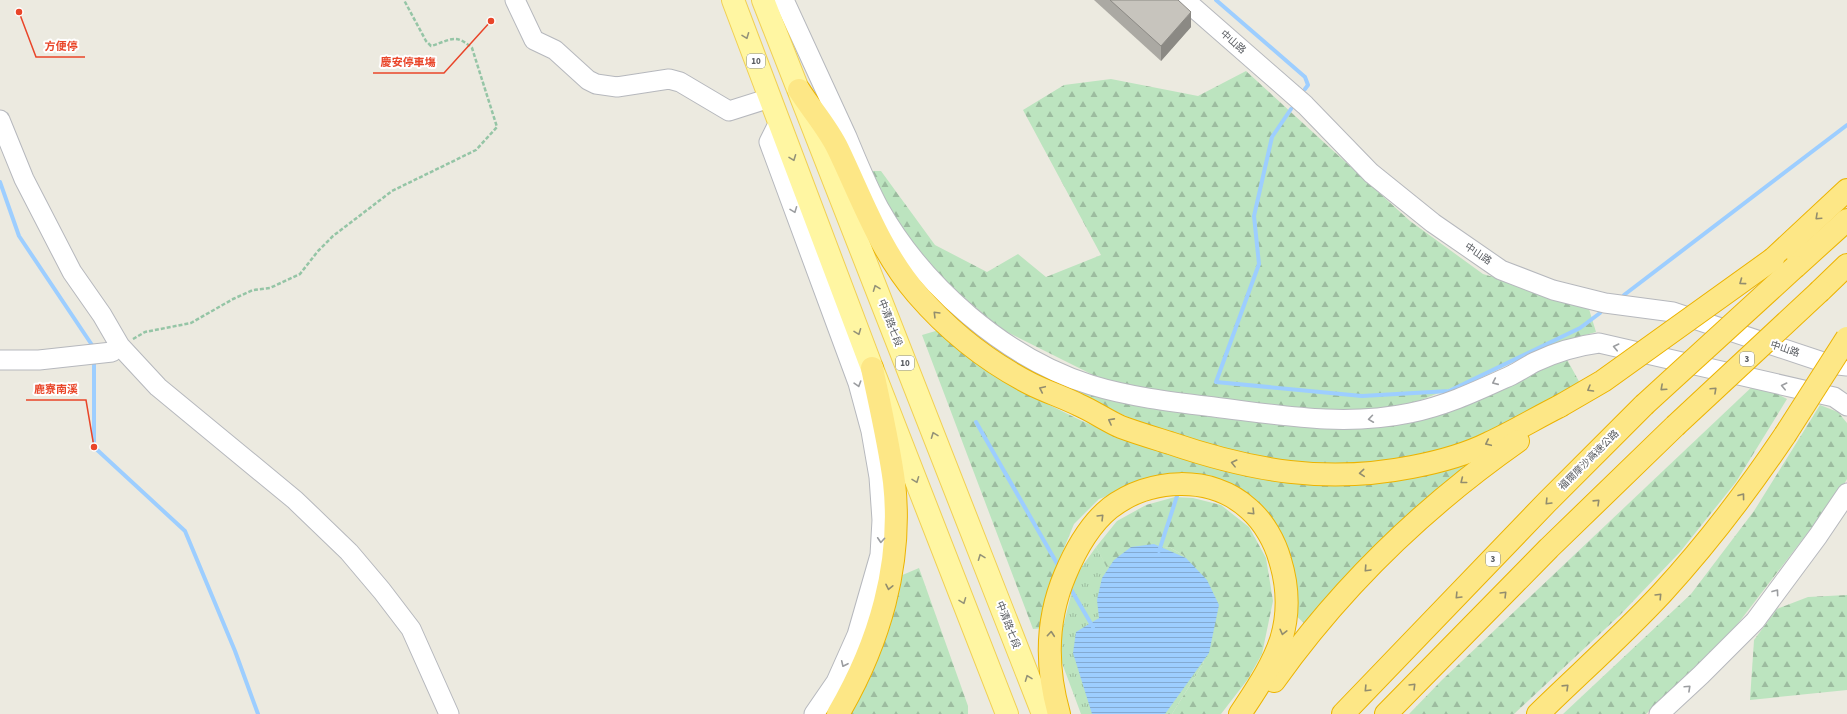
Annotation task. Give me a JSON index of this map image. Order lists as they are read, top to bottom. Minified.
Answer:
{"streets":{"highway":["3","福爾摩沙高速公路"],"main road":["10","中清路七段"],"street":["中山路"]},"places":["方便停","慶安停車塲","鹿寮南溪"]}
